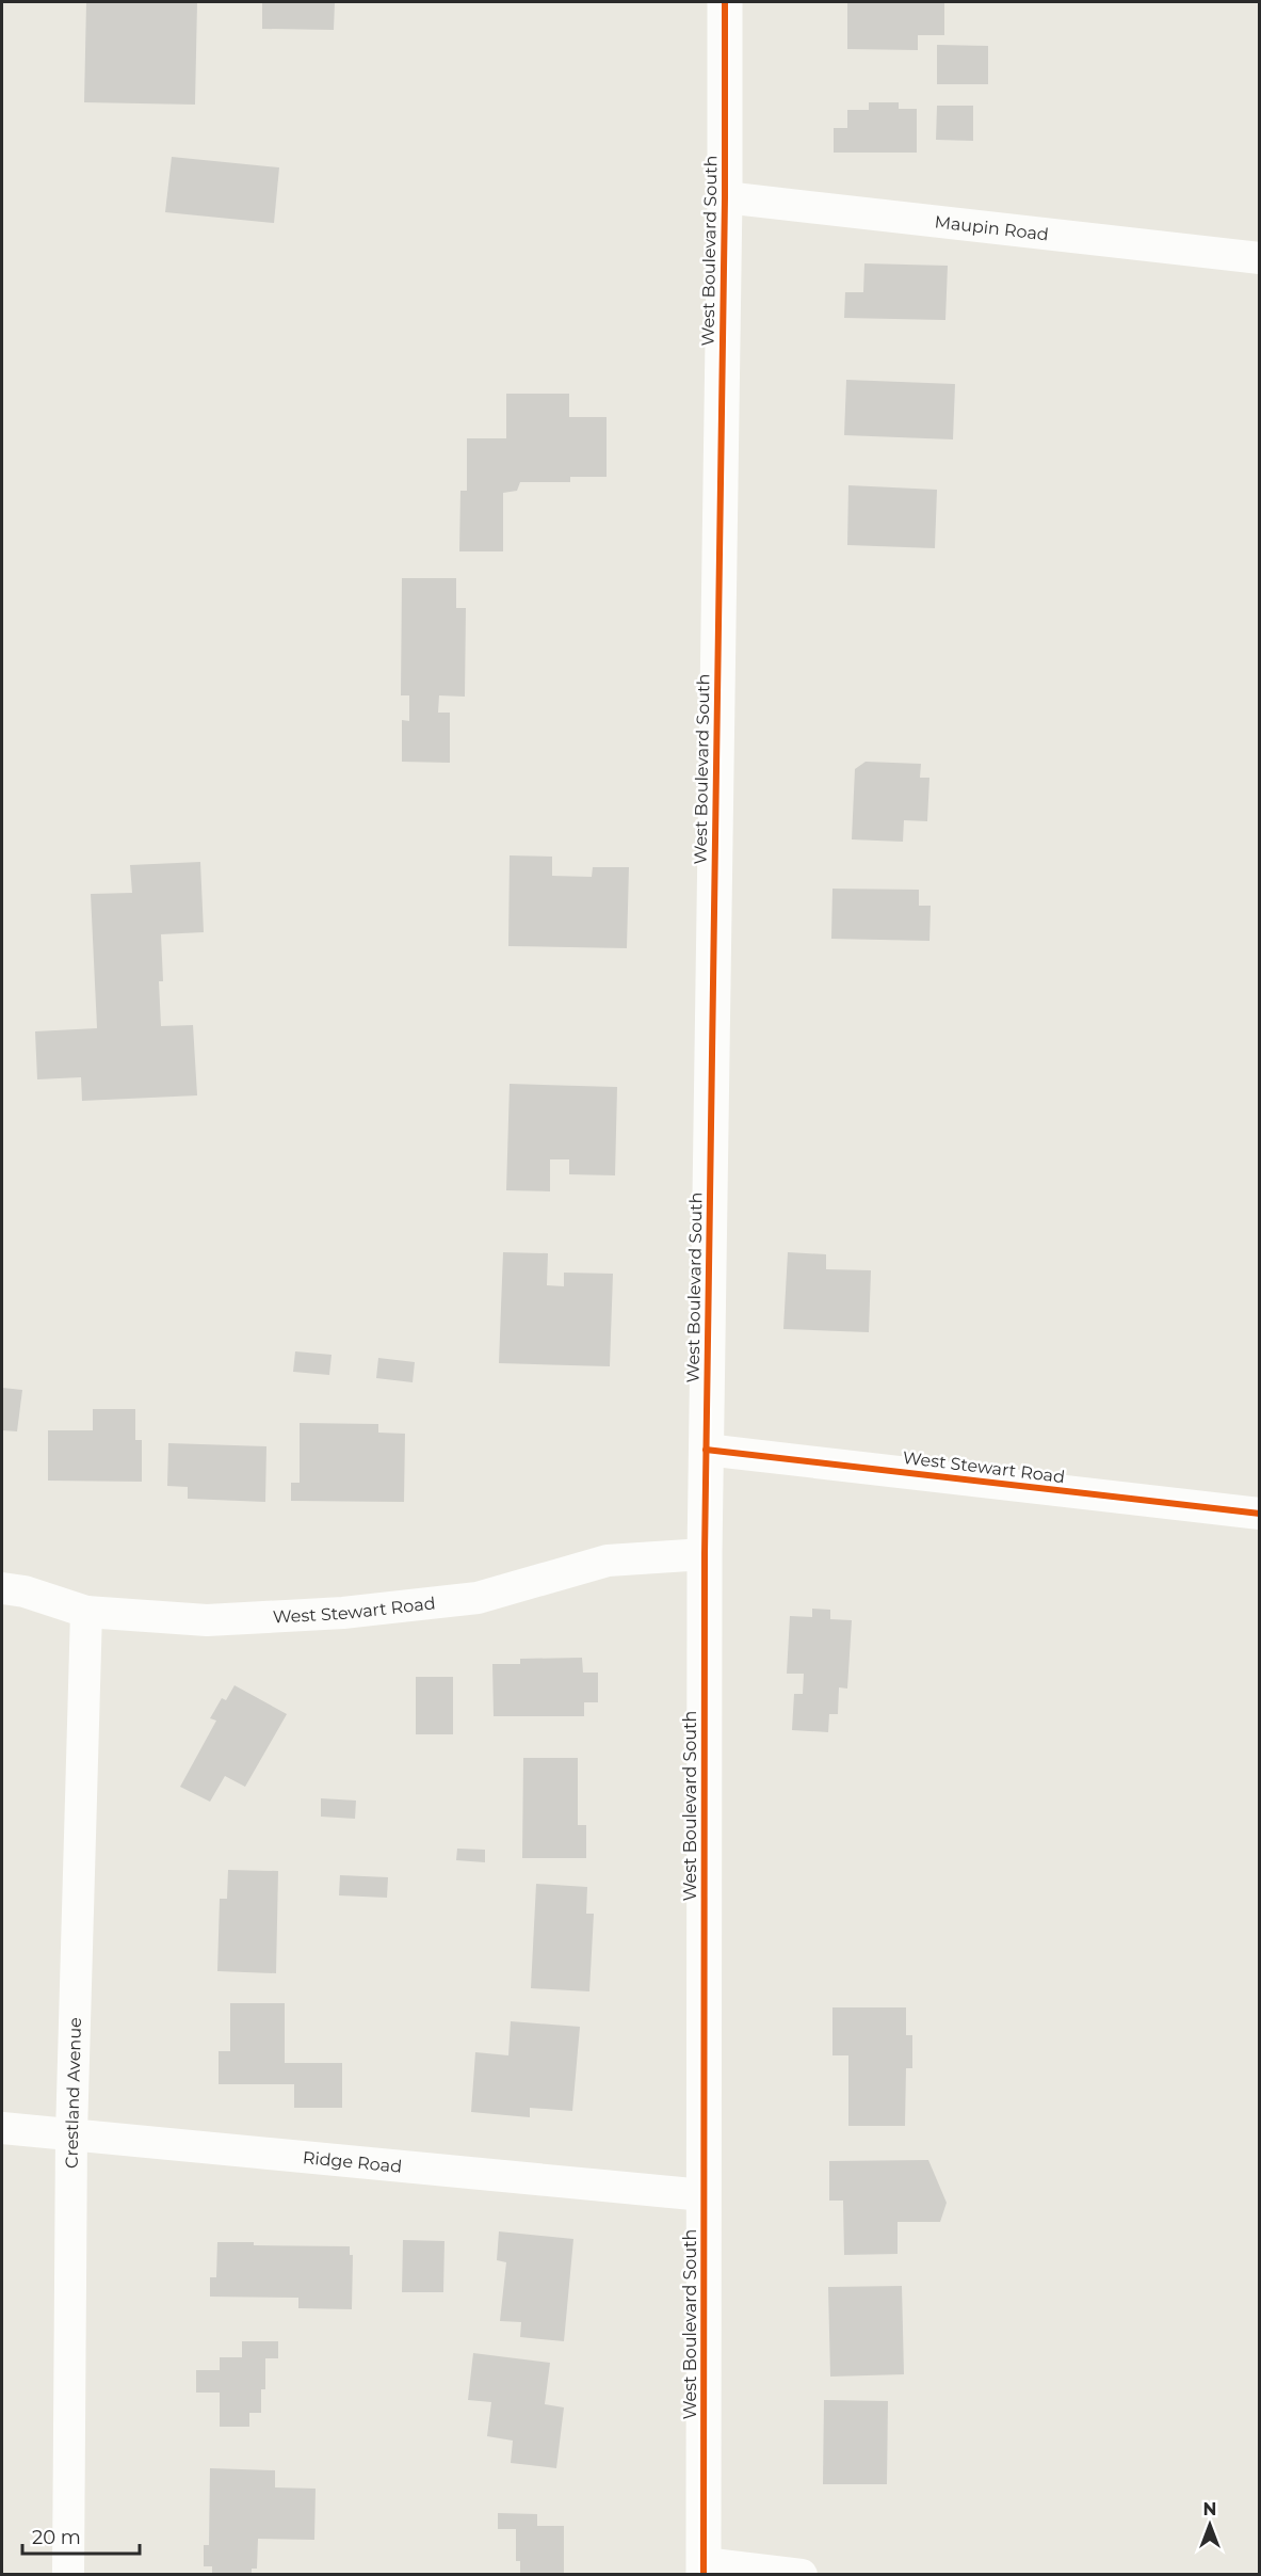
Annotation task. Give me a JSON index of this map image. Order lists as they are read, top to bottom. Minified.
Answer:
{"streets":{"main road":["West Boulevard South"],"street":["Maupin Road","West Stewart Road","Crestland Avenue","Ridge Road"]},"crossings":[["Maupin Road","West Boulevard South"],["West Boulevard South","West Stewart Road"],["West Boulevard South","Ridge Road"],["West Stewart Road","Crestland Avenue"],["Crestland Avenue","Ridge Road"]],"scale_bar":"20 m","north":"top"}
